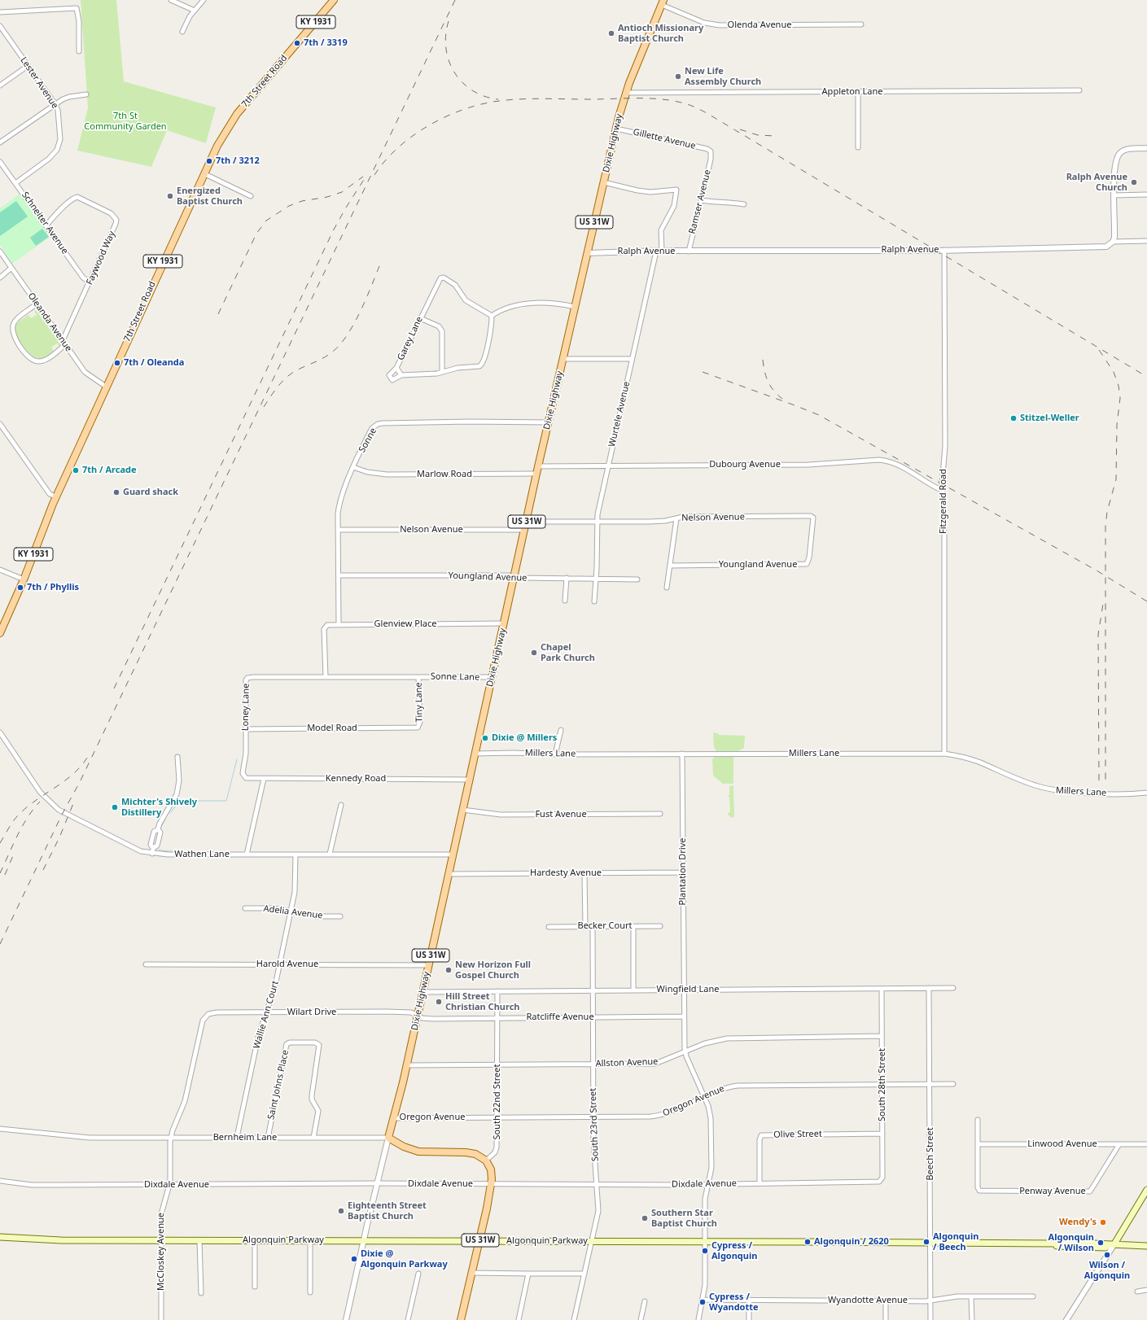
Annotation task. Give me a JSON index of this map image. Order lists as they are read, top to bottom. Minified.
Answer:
{"streets":{"main road":["KY 1931","7th Street Road","Dixie Highway","US 31W","Algonquin Parkway"],"street":["Olenda Avenue","Lester Avenue","Appleton Lane","Gillette Avenue","Ramser Avenue","Schneiter Avenue","Ralph Avenue","Faywood Way","Oleanda Avenue","Garey Lane","Wurtele Avenue","Sonne","Dubourg Avenue","Marlow Road","Fitzgerald Road","Nelson Avenue","Youngland Avenue","Glenview Place","Sonne Lane","Tiny Lane","Loney Lane","Model Road","Millers Lane","Kennedy Road","Fust Avenue","Wathen Lane","Plantation Drive","Hardesty Avenue","Adelia Avenue","Becker Court","Harold Avenue","Wingfield Lane","Wilart Drive","Wallie Ann Court","Ratcliffe Avenue","Allston Avenue","Saint Johns Place","South 28th Street","Oregon Avenue","South 22nd Street","South 23rd Street","Olive Street","Bernheim Lane","Linwood Avenue","Beech Street","Dixdale Avenue","Penway Avenue","McCloskey Avenue","Wyandotte Avenue"]},"crossings":[["Olenda Avenue","Dixie Highway"],["7th Street Road","Oleanda Avenue"],["Lester Avenue","Schneiter Avenue"],["Appleton Lane","Dixie Highway"],["Gillette Avenue","Dixie Highway"],["Gillette Avenue","Ramser Avenue"],["Dixie Highway","Ralph Avenue"],["Dixie Highway","Sonne"],["Dixie Highway","Dubourg Avenue"],["Dixie Highway","Marlow Road"],["Dixie Highway","Nelson Avenue"],["Dixie Highway","Youngland Avenue"],["Dixie Highway","Glenview Place"],["Dixie Highway","Sonne Lane"],["Dixie Highway","Millers Lane"],["Dixie Highway","Kennedy Road"],["Dixie Highway","Fust Avenue"],["Dixie Highway","Wathen Lane"],["Dixie Highway","Hardesty Avenue"],["Dixie Highway","Harold Avenue"],["Dixie Highway","Wingfield Lane"],["Dixie Highway","Wilart Drive"],["Dixie Highway","Ratcliffe Avenue"],["Dixie Highway","Allston Avenue"],["Dixie Highway","Oregon Avenue"],["Dixie Highway","Bernheim Lane"],["Dixie Highway","Dixdale Avenue"],["Dixie Highway","Algonquin Parkway"],["Ramser Avenue","Ralph Avenue"],["US 31W","South 22nd Street"],["US 31W","Dixdale Avenue"],["US 31W","Algonquin Parkway"],["Schneiter Avenue","Faywood Way"],["Ralph Avenue","Wurtele Avenue"],["Ralph Avenue","Fitzgerald Road"],["Faywood Way","Oleanda Avenue"],["Wurtele Avenue","Dubourg Avenue"],["Wurtele Avenue","Nelson Avenue"],["Wurtele Avenue","Youngland Avenue"],["Sonne","Marlow Road"],["Sonne","Nelson Avenue"],["Sonne","Youngland Avenue"],["Sonne","Glenview Place"],["Dubourg Avenue","Fitzgerald Road"],["Fitzgerald Road","Millers Lane"],["Nelson Avenue","Youngland Avenue"],["Glenview Place","Loney Lane"],["Sonne Lane","Tiny Lane"],["Sonne Lane","Loney Lane"],["Tiny Lane","Loney Lane"],["Tiny Lane","Model Road"],["Loney Lane","Model Road"],["Loney Lane","Kennedy Road"],["Millers Lane","Plantation Drive"],["Wathen Lane","Wallie Ann Court"],["Plantation Drive","Hardesty Avenue"],["Plantation Drive","Wingfield Lane"],["Plantation Drive","Ratcliffe Avenue"],["Plantation Drive","Allston Avenue"],["Adelia Avenue","Wallie Ann Court"],["Becker Court","South 23rd Street"],["Harold Avenue","Wallie Ann Court"],["Wingfield Lane","South 28th Street"],["Wingfield Lane","South 22nd Street"],["Wingfield Lane","South 23rd Street"],["Wingfield Lane","Beech Street"],["Wilart Drive","Wallie Ann Court"],["Wilart Drive","Ratcliffe Avenue"],["Wilart Drive","McCloskey Avenue"],["Wallie Ann Court","Bernheim Lane"],["Ratcliffe Avenue","South 22nd Street"],["Ratcliffe Avenue","South 23rd Street"],["Allston Avenue","South 28th Street"],["Allston Avenue","South 22nd Street"],["Allston Avenue","South 23rd Street"],["Saint Johns Place","Bernheim Lane"],["South 28th Street","Oregon Avenue"],["South 28th Street","Olive Street"],["South 28th Street","Dixdale Avenue"],["Oregon Avenue","South 22nd Street"],["Oregon Avenue","South 23rd Street"],["Oregon Avenue","Beech Street"],["South 23rd Street","Dixdale Avenue"],["South 23rd Street","Algonquin Parkway"],["Olive Street","Dixdale Avenue"],["Bernheim Lane","McCloskey Avenue"],["Linwood Avenue","Penway Avenue"],["Beech Street","Algonquin Parkway"],["Beech Street","Wyandotte Avenue"],["Dixdale Avenue","McCloskey Avenue"],["Algonquin Parkway","McCloskey Avenue"]],"parks":["7th St Community Garden"],"places":["Antioch Missionary Baptist Church","7th / 3319","New Life Assembly Church","7th / 3212","Ralph Avenue Church","Energized Baptist Church","7th / Oleanda","Stitzel-Weller","7th / Arcade","Guard shack","7th / Phyllis","Chapel Park Church","Dixie @ Millers","Michter's Shively Distillery","New Horizon Full Gospel Church","Hill Street Christian Church","Eighteenth Street Baptist Church","Southern Star Baptist Church","Wendy's","Algonquin / 2620","Algonquin / Beech","Algonquin / Wilson","Cypress / Algonquin","Wilson / Algonquin","Dixie @ Algonquin Parkway","Cypress / Wyandotte"]}
